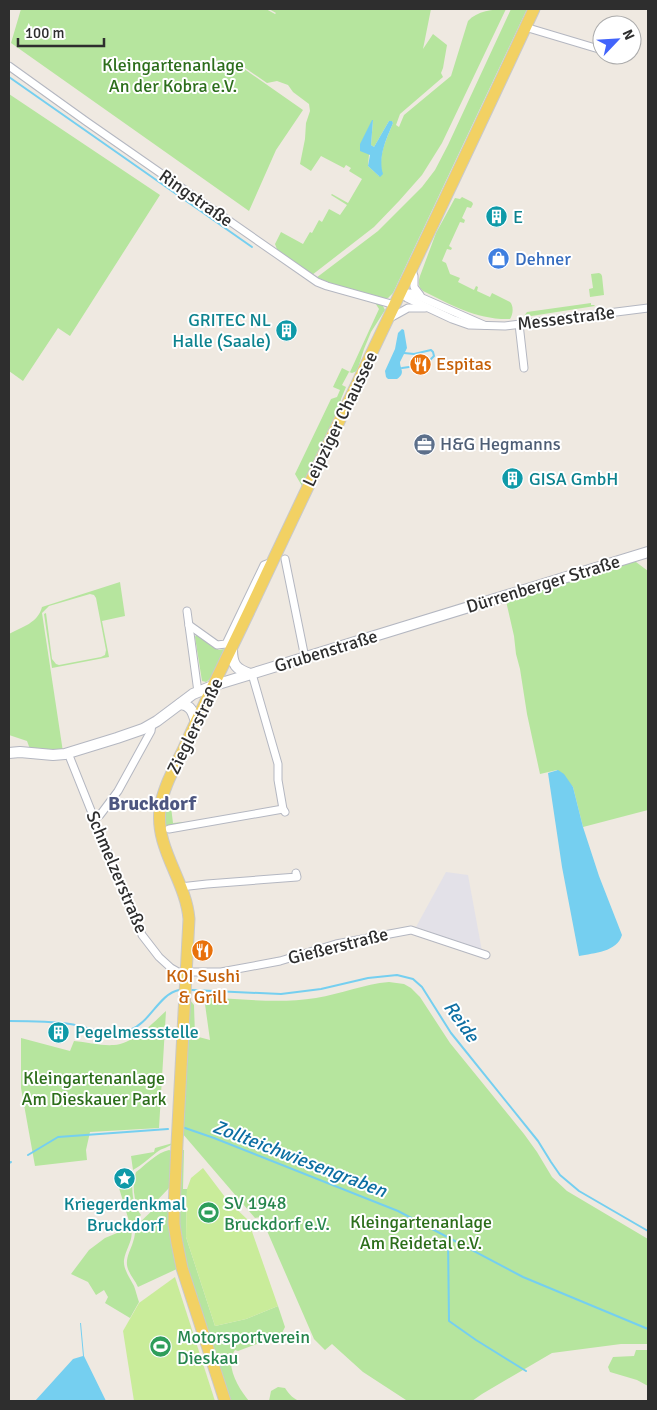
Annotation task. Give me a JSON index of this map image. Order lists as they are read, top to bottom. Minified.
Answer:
{"streets":{"main road":["Leipziger Chaussee","Zieglerstraße"],"street":["Ringstraße","Messestraße","Dürrenberger Straße","Grubenstraße","Schmelzerstraße","Gießerstraße"]},"crossings":[["Ringstraße","Leipziger Chaussee"],["Messestraße","Leipziger Chaussee"],["Leipziger Chaussee","Zieglerstraße"],["Dürrenberger Straße","Grubenstraße"],["Grubenstraße","Zieglerstraße"],["Grubenstraße","Schmelzerstraße"],["Zieglerstraße","Schmelzerstraße"],["Zieglerstraße","Gießerstraße"],["Schmelzerstraße","Gießerstraße"]],"districts":["Bruckdorf"],"water":["Reide","Zollteichwiesengraben"],"parks":["Kleingartenanlage An der Kobra e.V.","Kleingartenanlage Am Dieskauer Park","Kleingartenanlage Am Reidetal e.V."],"places":{"building":["E","GRITEC NL Halle (Saale)","GISA GmbH","Pegelmessstelle"],"shop":["Dehner"],"restaurant":["Espitas","KOI Sushi & Grill"],"office":["H&G Hegmanns"],"place":["Kriegerdenkmal Bruckdorf"],"sports":["SV 1948 Bruckdorf e.V.","Motorsportverein Dieskau"]},"scale_bar":"100 m","north":"top right"}
